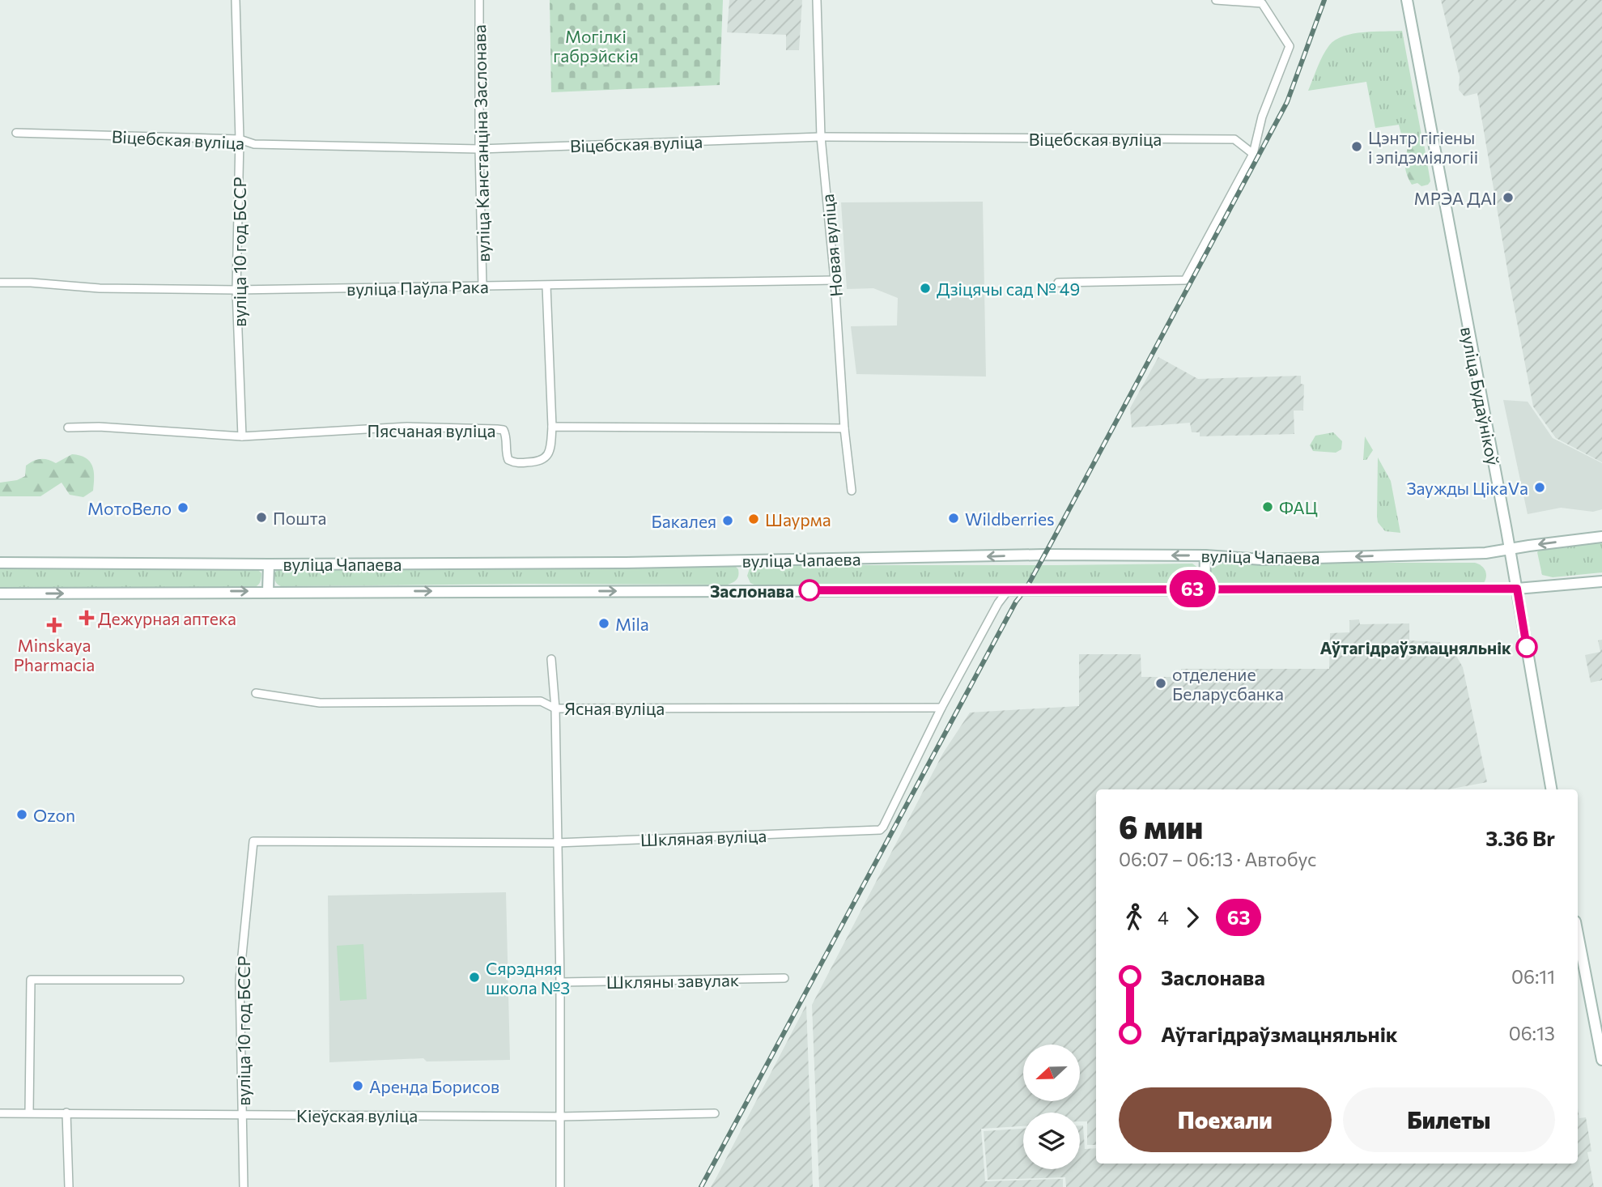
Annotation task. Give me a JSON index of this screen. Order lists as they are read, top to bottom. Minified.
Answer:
{"streets":{"main road":["вуліца Будаўнікоў","вуліца Чапаева"],"street":["Віцебская вуліца","вуліца Канстанціна Заслонава","Новая вуліца","вуліца 10 год БССР","вуліца Паўла Рака","Пясчаная вуліца","Ясная вуліца","Шкляная вуліца","Шкляны завулак","Кіеўская вуліца"]},"crossings":[["Віцебская вуліца","вуліца Канстанціна Заслонава"],["Віцебская вуліца","Новая вуліца"],["Віцебская вуліца","вуліца 10 год БССР"],["вуліца Канстанціна Заслонава","вуліца Паўла Рака"],["Новая вуліца","вуліца Паўла Рака"],["вуліца 10 год БССР","вуліца Паўла Рака"],["вуліца 10 год БССР","Пясчаная вуліца"],["вуліца 10 год БССР","Шкляная вуліца"],["вуліца 10 год БССР","Кіеўская вуліца"],["вуліца Будаўнікоў","вуліца Чапаева"],["вуліца Чапаева","Шкляная вуліца"],["Ясная вуліца","Шкляная вуліца"]],"parks":["Могілкі габрэйскія"],"places":{"other":["Цэнтр гігіены і эпідэміялогіі","МРЭА ДАІ","Дзіцячы сад № 49","Заужды ЦікаVа","ФАЦ","МотоВело","Пошта","Wildberries","Шаурма","Бакалея","Заслонава","Mila","Аўтагідраўзмацняльнік","отделение Беларусбанка","Ozon","Сярэдняя школа №3","Аренда Борисов"],"health":["Дежурная аптека","Minskaya Pharmacia"]},"lines":["bus line 63"],"north":"left","page":{"on_map":"63","heading":["6 мин","06:07 – 06:13 · Автобус","3.36 Br"],"legs":["4","63"],"list":[{"name":"Заслонава","value":"06:11"},{"name":"Аўтагідраўзмацняльнік","value":"06:13"}],"buttons":["Поехали","Билеты"]}}
